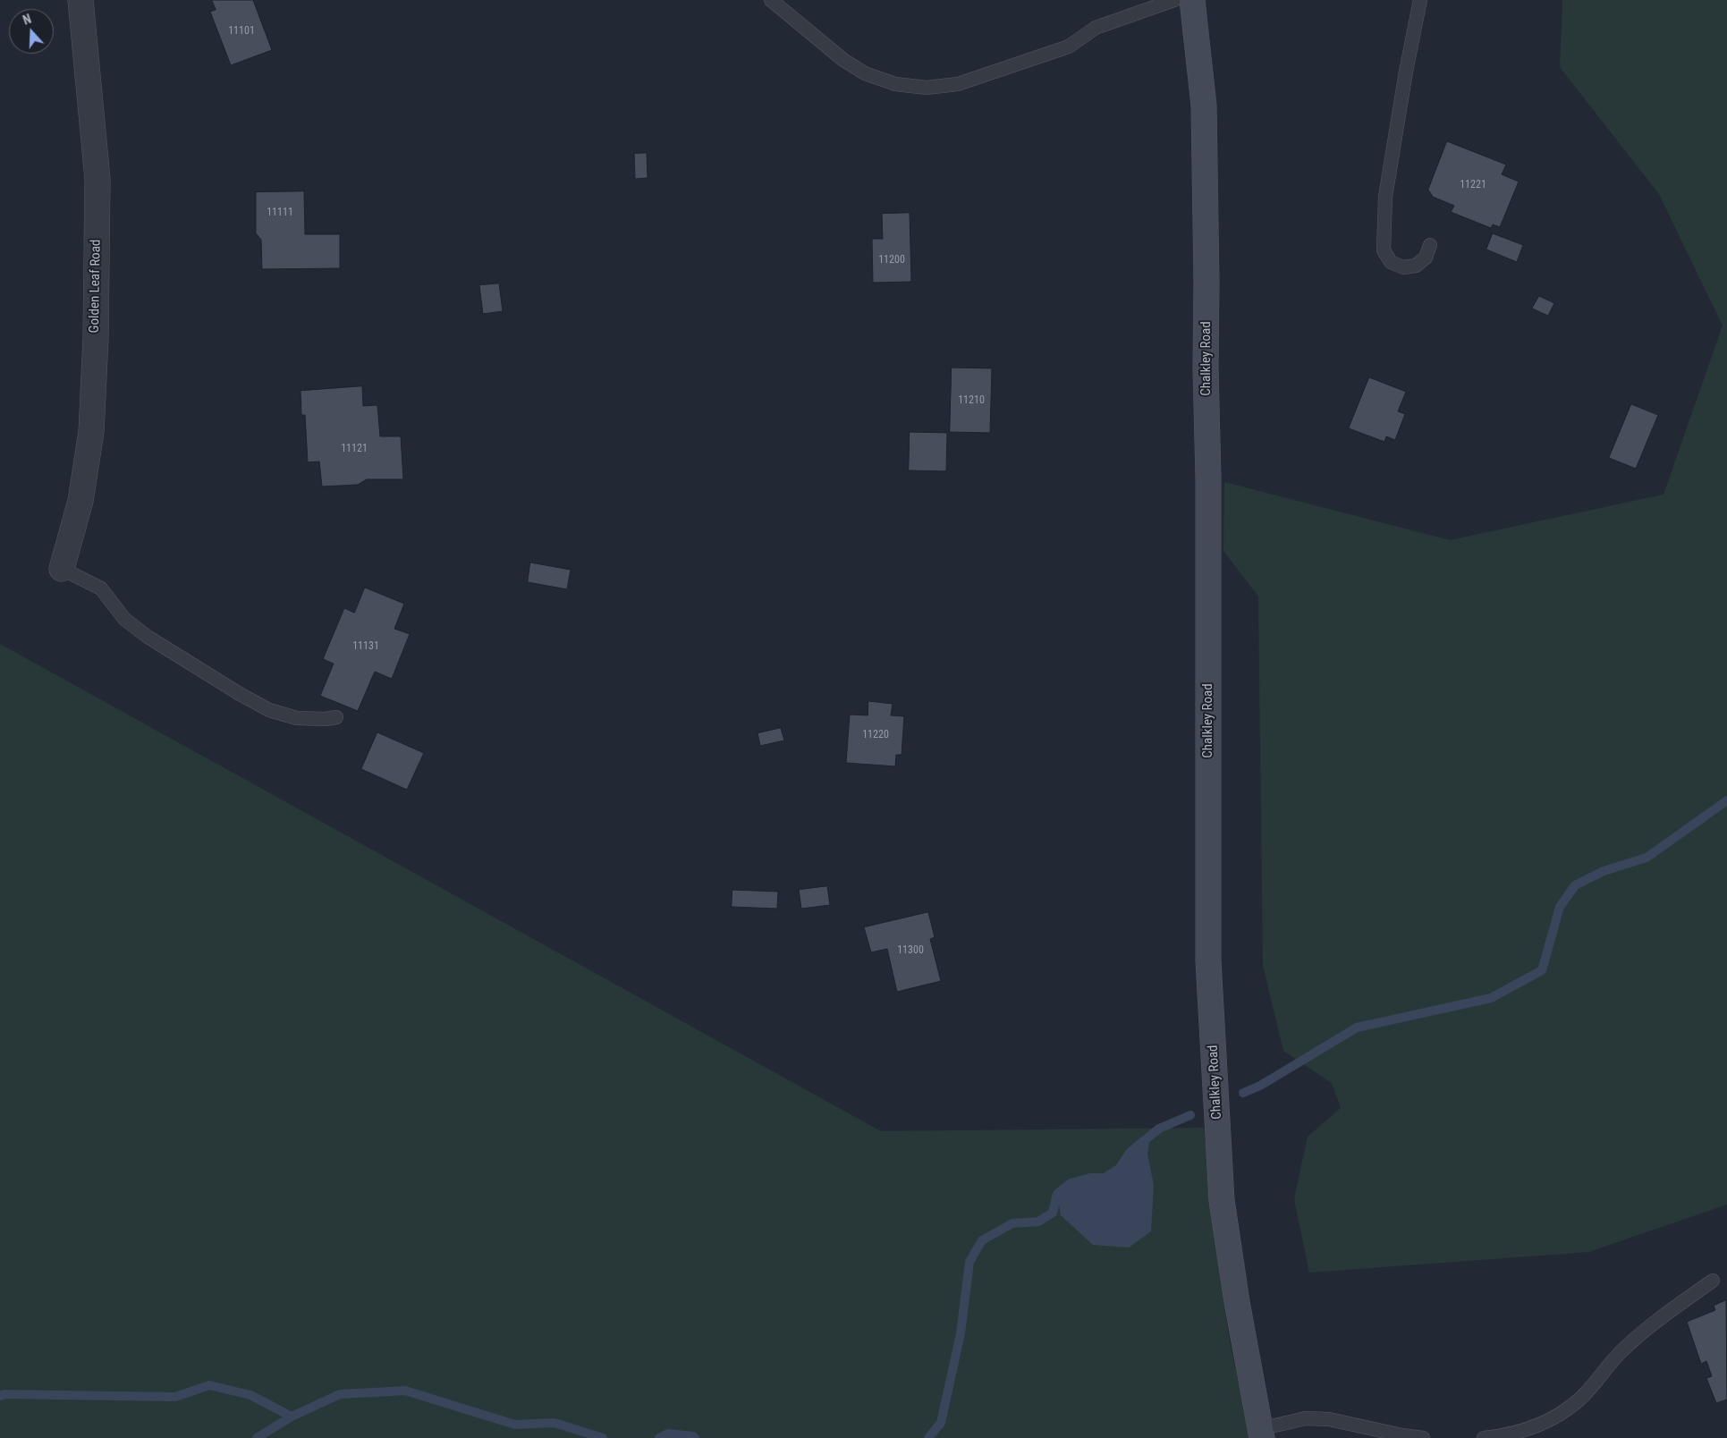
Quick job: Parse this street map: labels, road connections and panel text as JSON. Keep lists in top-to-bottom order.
{
  "streets": {
    "street": ["Golden Leaf Road", "Chalkley Road"]
  },
  "house_numbers": [
    "11101",
    "11221",
    "11111",
    "11200",
    "11210",
    "11121",
    "11131",
    "11220",
    "11300"
  ],
  "north": "top"
}
